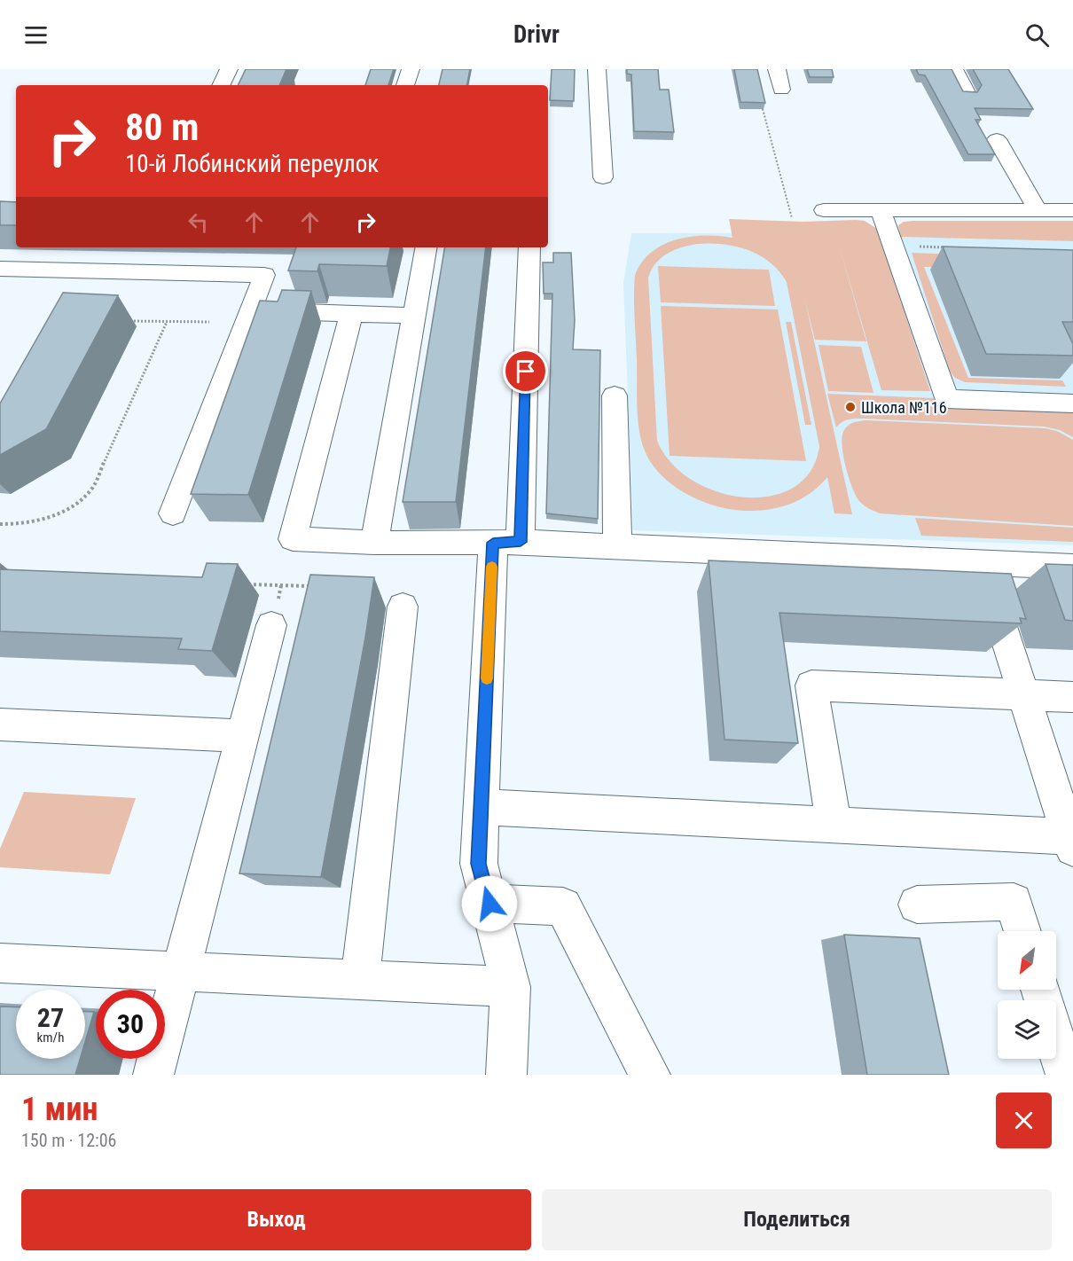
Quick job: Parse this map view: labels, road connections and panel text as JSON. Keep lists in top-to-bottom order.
{
  "places": ["Школа №116"],
  "north": "bottom left",
  "page": {
    "header": "Drivr",
    "turn": ["80 m", "10-й Лобинский переулок"],
    "speed": "27 km/h",
    "limit": "30",
    "heading": ["1 мин", "150 m · 12:06"],
    "buttons": ["Выход", "Поделиться"]
  }
}
